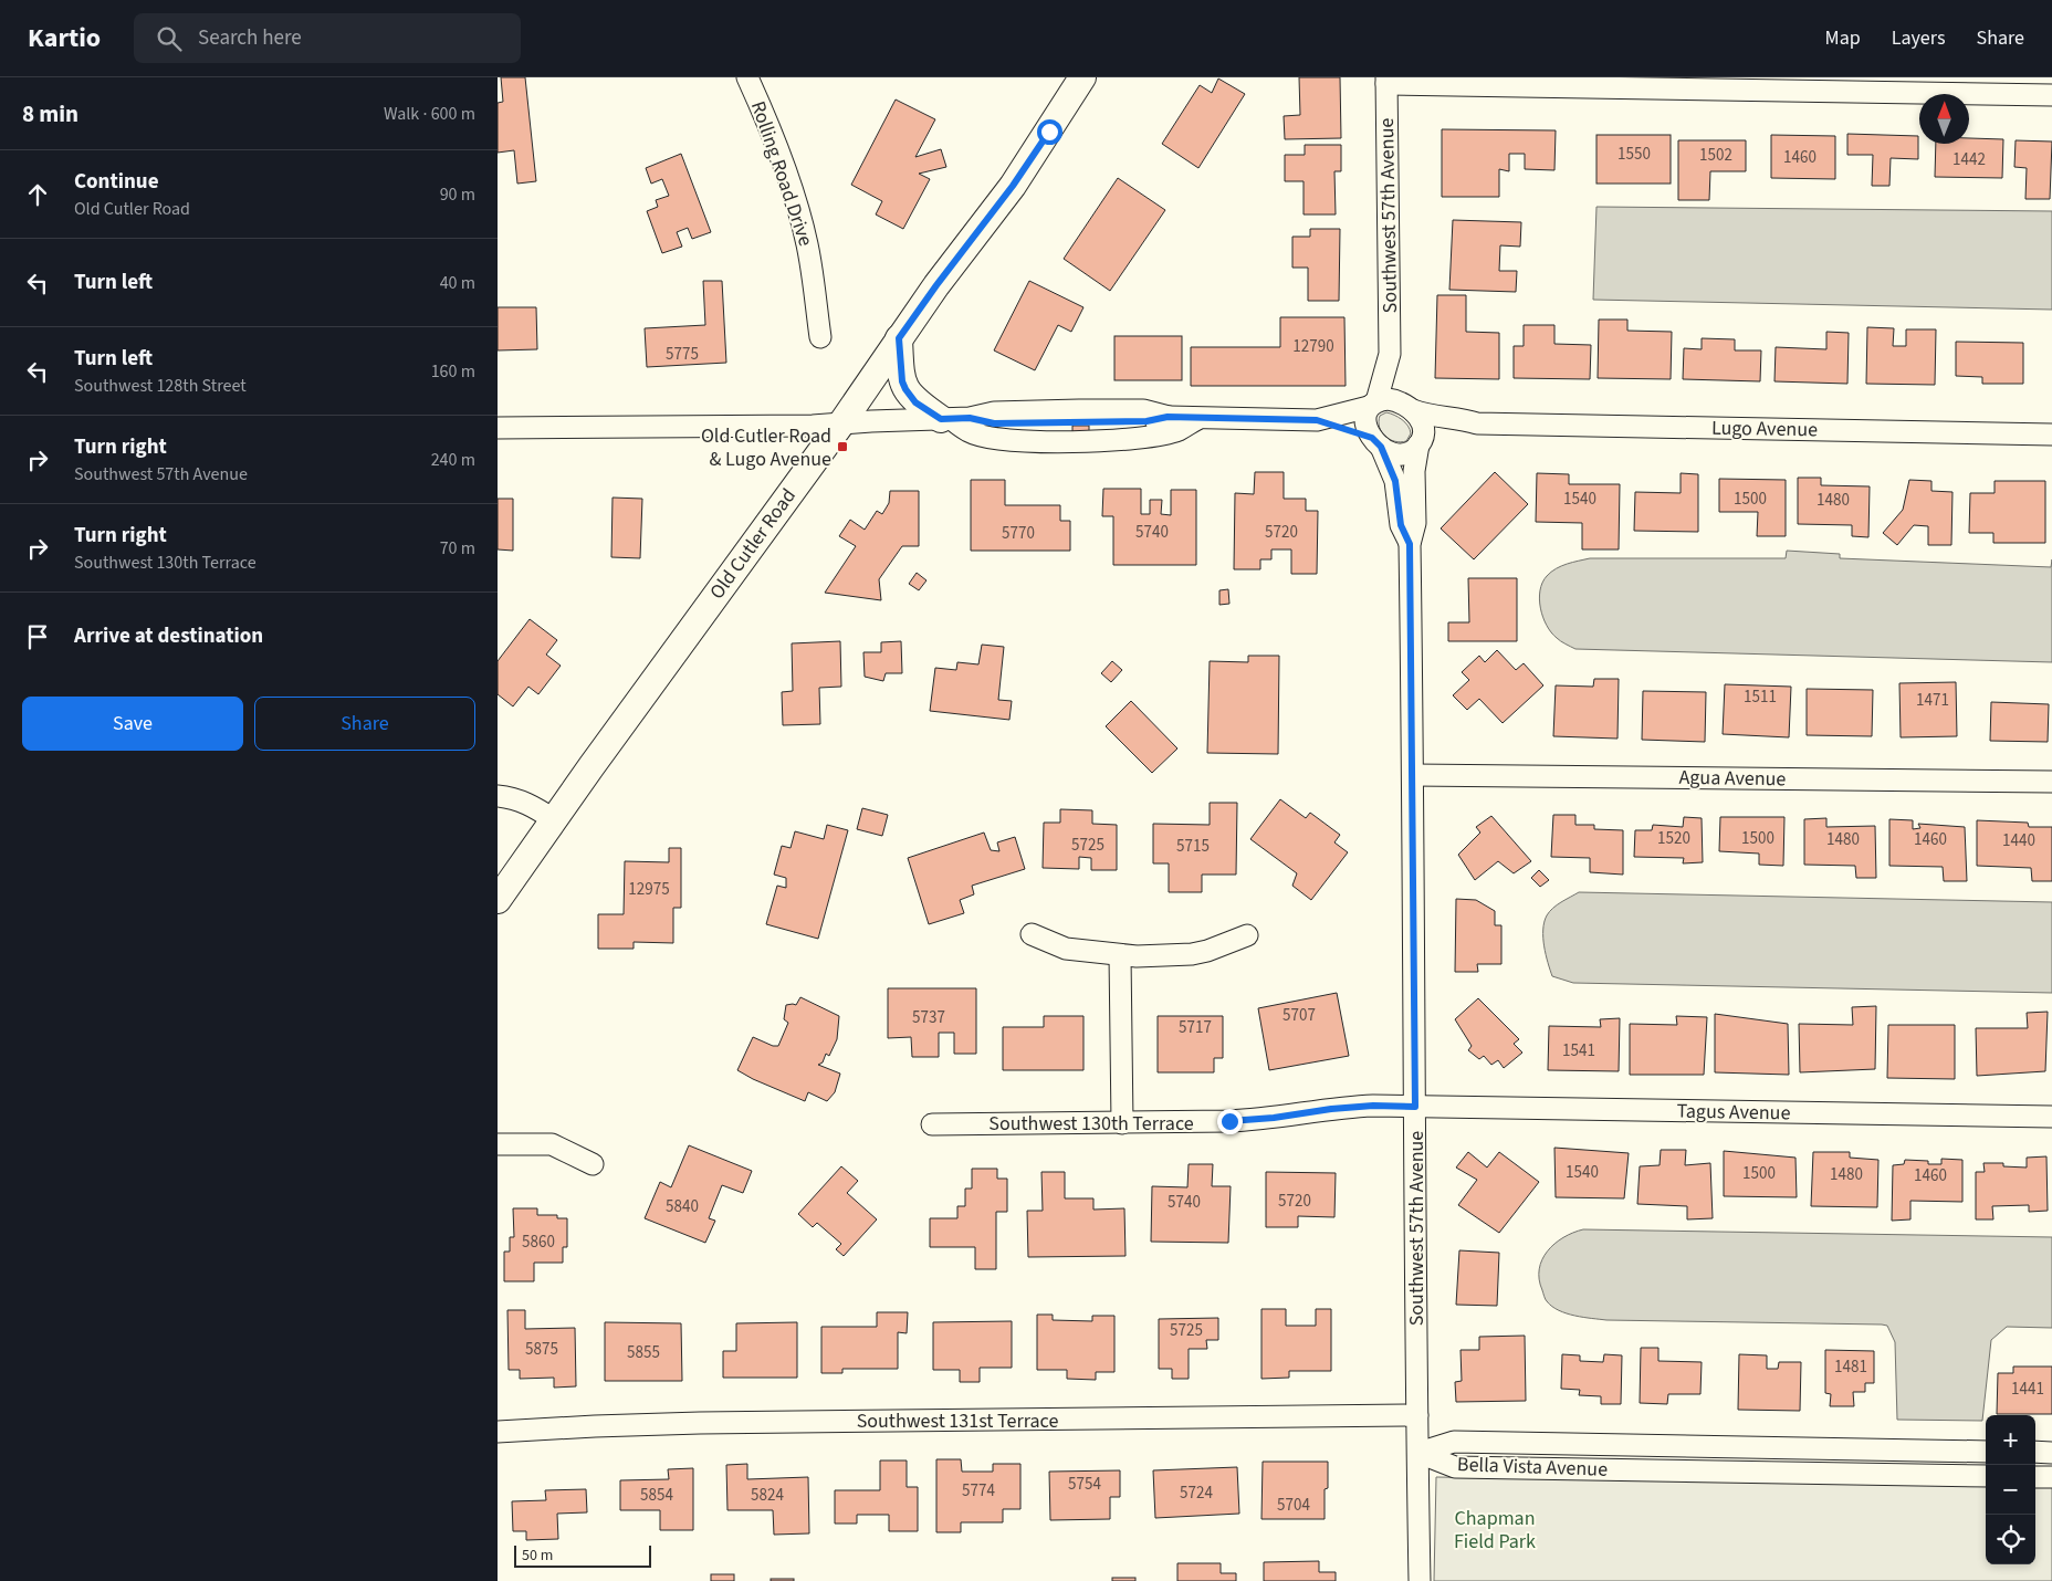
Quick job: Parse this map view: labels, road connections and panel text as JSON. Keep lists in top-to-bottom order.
{
  "streets": {
    "main road": ["Old Cutler Road"],
    "street": [
      "Rolling Road Drive",
      "Southwest 57th Avenue",
      "Lugo Avenue",
      "Agua Avenue",
      "Tagus Avenue",
      "Southwest 130th Terrace",
      "Southwest 131st Terrace",
      "Bella Vista Avenue"
    ]
  },
  "crossings": [
    ["Southwest 57th Avenue", "Agua Avenue"],
    ["Southwest 57th Avenue", "Tagus Avenue"],
    ["Southwest 57th Avenue", "Southwest 130th Terrace"],
    ["Southwest 57th Avenue", "Southwest 131st Terrace"],
    ["Southwest 57th Avenue", "Bella Vista Avenue"],
    ["Tagus Avenue", "Southwest 130th Terrace"]
  ],
  "parks": ["Chapman Field Park"],
  "places": {
    "transit": ["Old Cutler Road & Lugo Avenue"]
  },
  "house_numbers": [
    "1550",
    "1502",
    "1460",
    "1442",
    "12790",
    "5775",
    "1540",
    "1500",
    "1480",
    "5740",
    "5720",
    "5770",
    "1511",
    "1471",
    "1520",
    "1500",
    "1480",
    "1460",
    "1440",
    "5725",
    "5715",
    "12975",
    "5707",
    "5737",
    "5717",
    "1541",
    "1540",
    "1500",
    "1480",
    "1460",
    "5720",
    "5740",
    "5840",
    "5860",
    "5725",
    "5875",
    "5855",
    "1481",
    "1441",
    "5754",
    "5774",
    "5724",
    "5854",
    "5824",
    "5704"
  ],
  "scale_bar": "50 m",
  "north": "top",
  "page": {
    "header": "Kartio",
    "search": "Search here",
    "nav": ["Map", "Layers", "Share"],
    "heading": ["8 min", "Walk · 600 m"],
    "list": [
      ["Continue", "Old Cutler Road", "90 m"],
      ["Turn left", "40 m"],
      ["Turn left", "Southwest 128th Street", "160 m"],
      ["Turn right", "Southwest 57th Avenue", "240 m"],
      ["Turn right", "Southwest 130th Terrace", "70 m"],
      "Arrive at destination"
    ],
    "buttons": ["Save", "Share"],
    "map_buttons": ["+", "−"],
    "scale": "50 m"
  }
}
